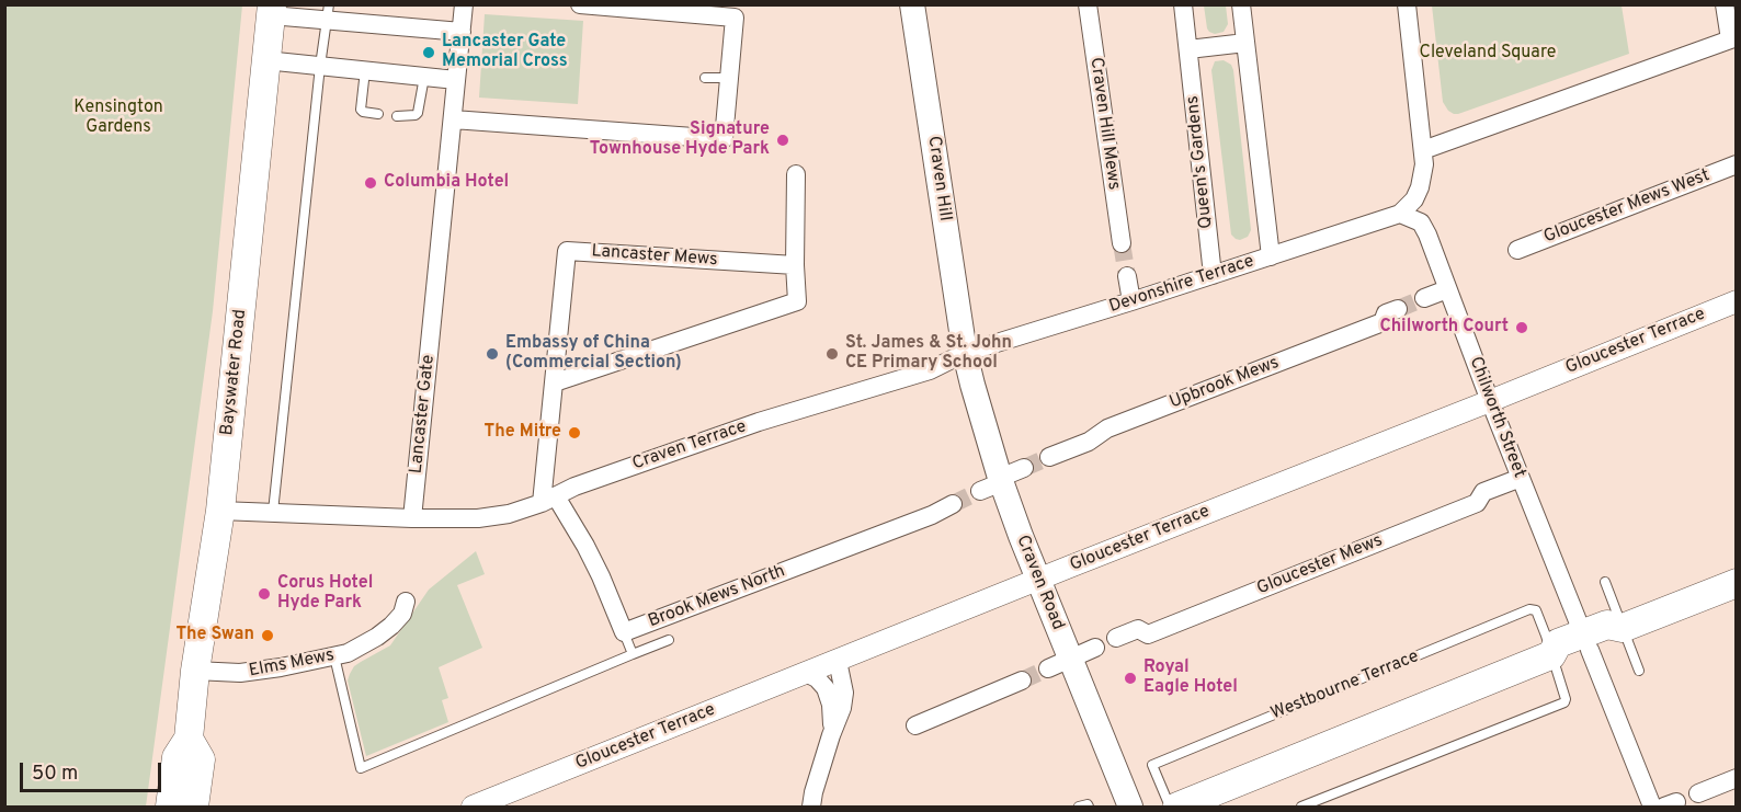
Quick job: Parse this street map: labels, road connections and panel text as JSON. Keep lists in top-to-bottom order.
{
  "streets": {
    "main road": ["Craven Hill", "Bayswater Road", "Craven Road"],
    "street": [
      "Craven Hill Mews",
      "Queen's Gardens",
      "Gloucester Mews West",
      "Lancaster Mews",
      "Devonshire Terrace",
      "Gloucester Terrace",
      "Upbrook Mews",
      "Lancaster Gate",
      "Chilworth Street",
      "Craven Terrace",
      "Gloucester Mews",
      "Brook Mews North",
      "Elms Mews"
    ],
    "lane": ["Westbourne Terrace"]
  },
  "crossings": [
    ["Queen's Gardens", "Devonshire Terrace"],
    ["Craven Hill", "Devonshire Terrace"],
    ["Craven Hill", "Craven Terrace"],
    ["Craven Hill", "Craven Road"],
    ["Lancaster Mews", "Craven Terrace"],
    ["Devonshire Terrace", "Chilworth Street"],
    ["Devonshire Terrace", "Craven Terrace"],
    ["Devonshire Terrace", "Craven Road"],
    ["Gloucester Terrace", "Chilworth Street"],
    ["Gloucester Terrace", "Craven Road"],
    ["Bayswater Road", "Elms Mews"],
    ["Lancaster Gate", "Craven Terrace"],
    ["Chilworth Street", "Gloucester Mews"],
    ["Craven Terrace", "Craven Road"]
  ],
  "parks": ["Cleveland Square", "Kensington Gardens"],
  "places": [
    "Lancaster Gate Memorial Cross",
    "Signature Townhouse Hyde Park",
    "Columbia Hotel",
    "Chilworth Court",
    "Embassy of China (Commercial Section)",
    "St. James & St. John CE Primary School",
    "The Mitre",
    "Corus Hotel Hyde Park",
    "The Swan",
    "Royal Eagle Hotel"
  ],
  "scale_bar": "50 m"
}
